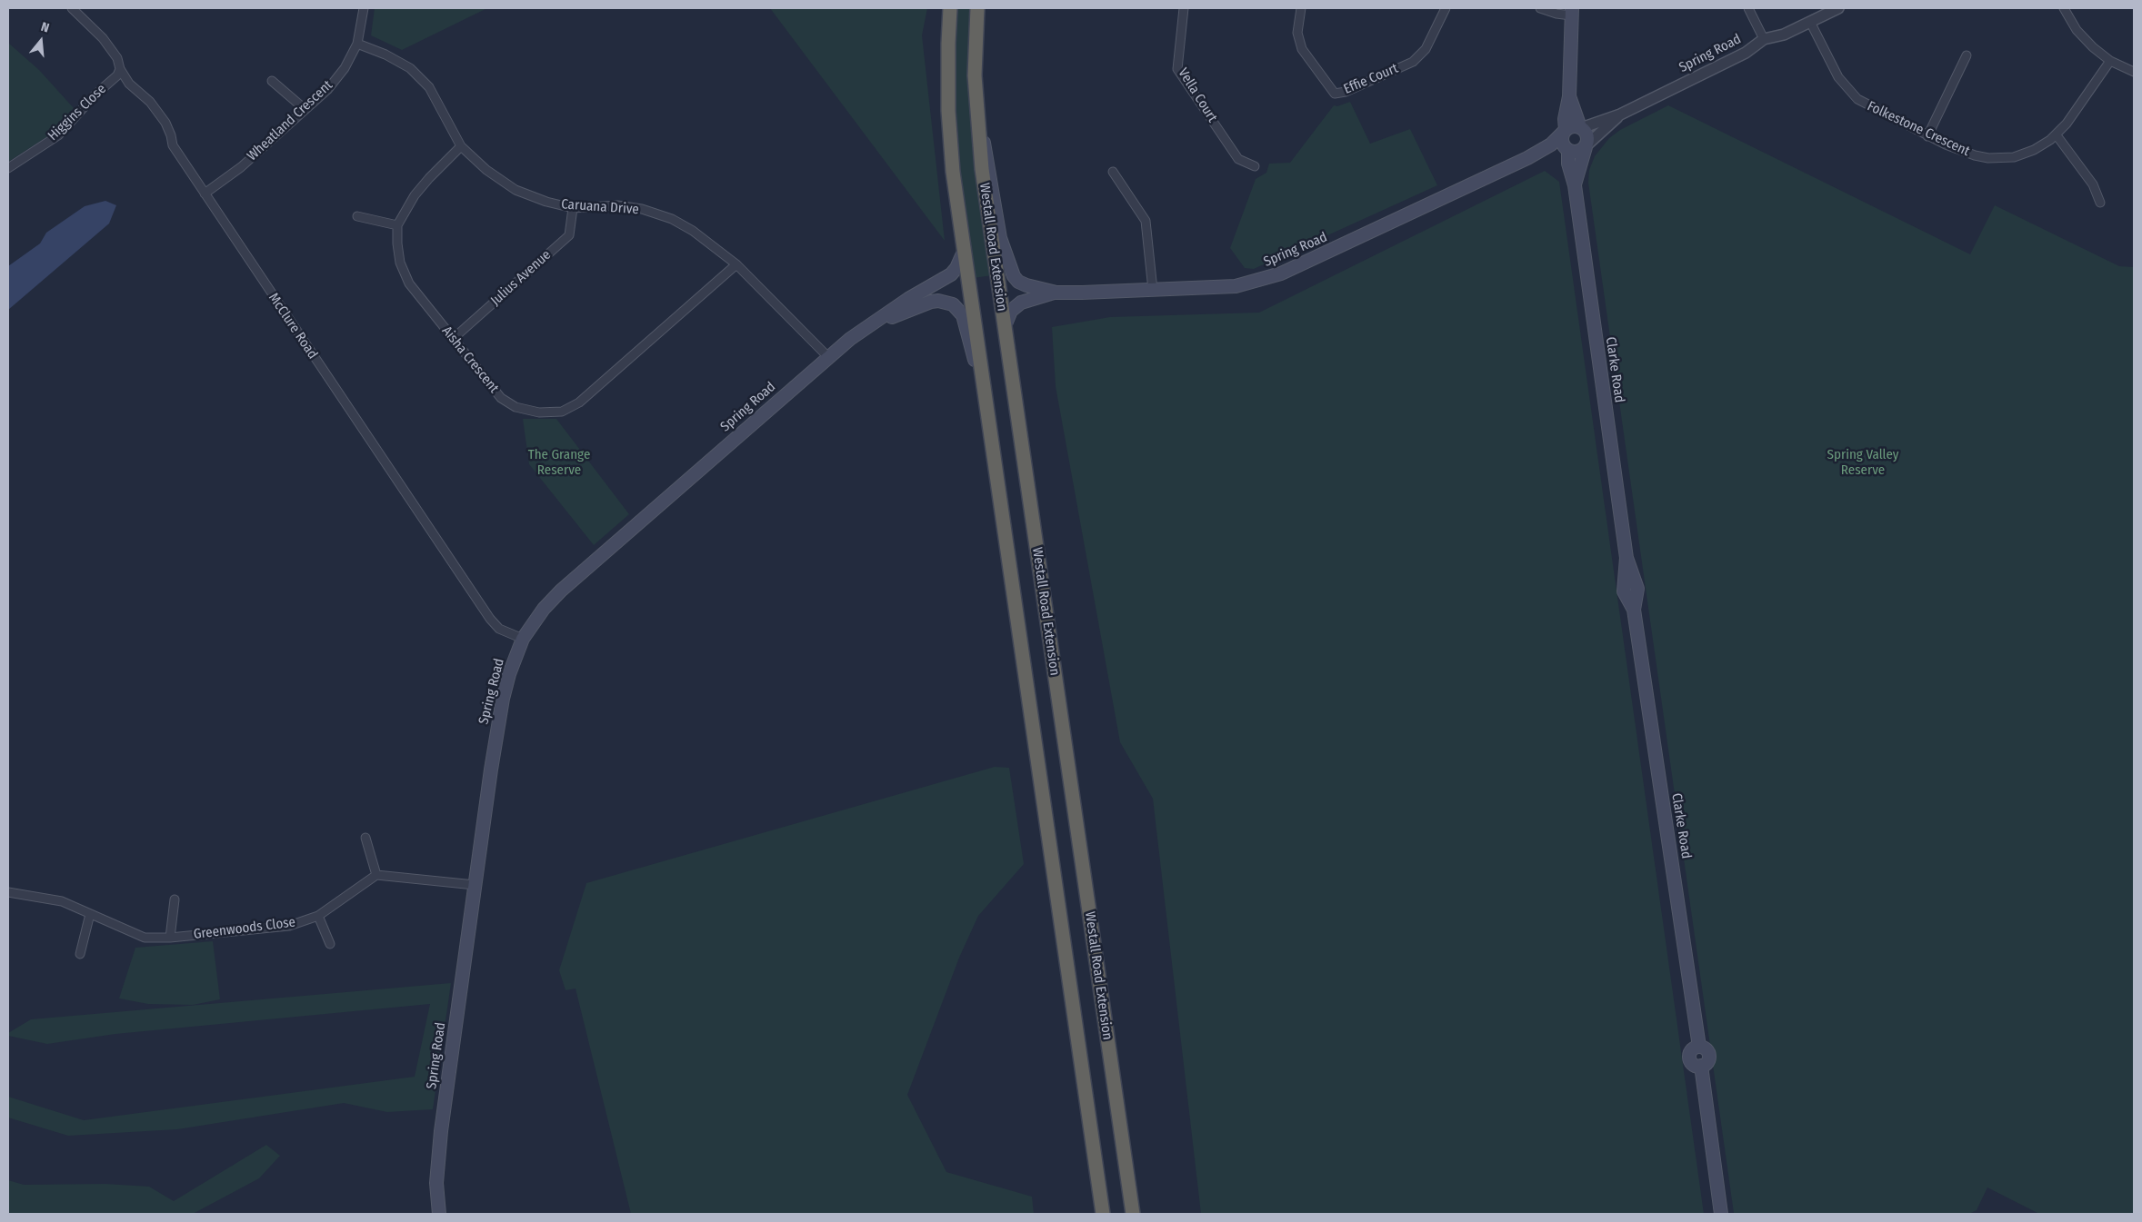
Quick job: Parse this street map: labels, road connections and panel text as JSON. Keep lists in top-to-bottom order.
{
  "streets": {
    "highway": ["Westall Road Extension"],
    "main road": ["Spring Road", "Clarke Road"],
    "street": [
      "Effie Court",
      "Vella Court",
      "Higgins Close",
      "Wheatland Crescent",
      "Folkestone Crescent",
      "Caruana Drive",
      "Julius Avenue",
      "McClure Road",
      "Aisha Crescent",
      "Greenwoods Close"
    ]
  },
  "crossings": [
    ["Spring Road", "Folkestone Crescent"],
    ["Spring Road", "Caruana Drive"],
    ["Spring Road", "Westall Road Extension"],
    ["Spring Road", "McClure Road"],
    ["Spring Road", "Clarke Road"],
    ["Higgins Close", "McClure Road"],
    ["Wheatland Crescent", "Caruana Drive"],
    ["Wheatland Crescent", "McClure Road"],
    ["Caruana Drive", "Julius Avenue"],
    ["Caruana Drive", "Aisha Crescent"],
    ["Julius Avenue", "Aisha Crescent"]
  ],
  "parks": ["The Grange Reserve", "Spring Valley Reserve"],
  "north": "top"
}
